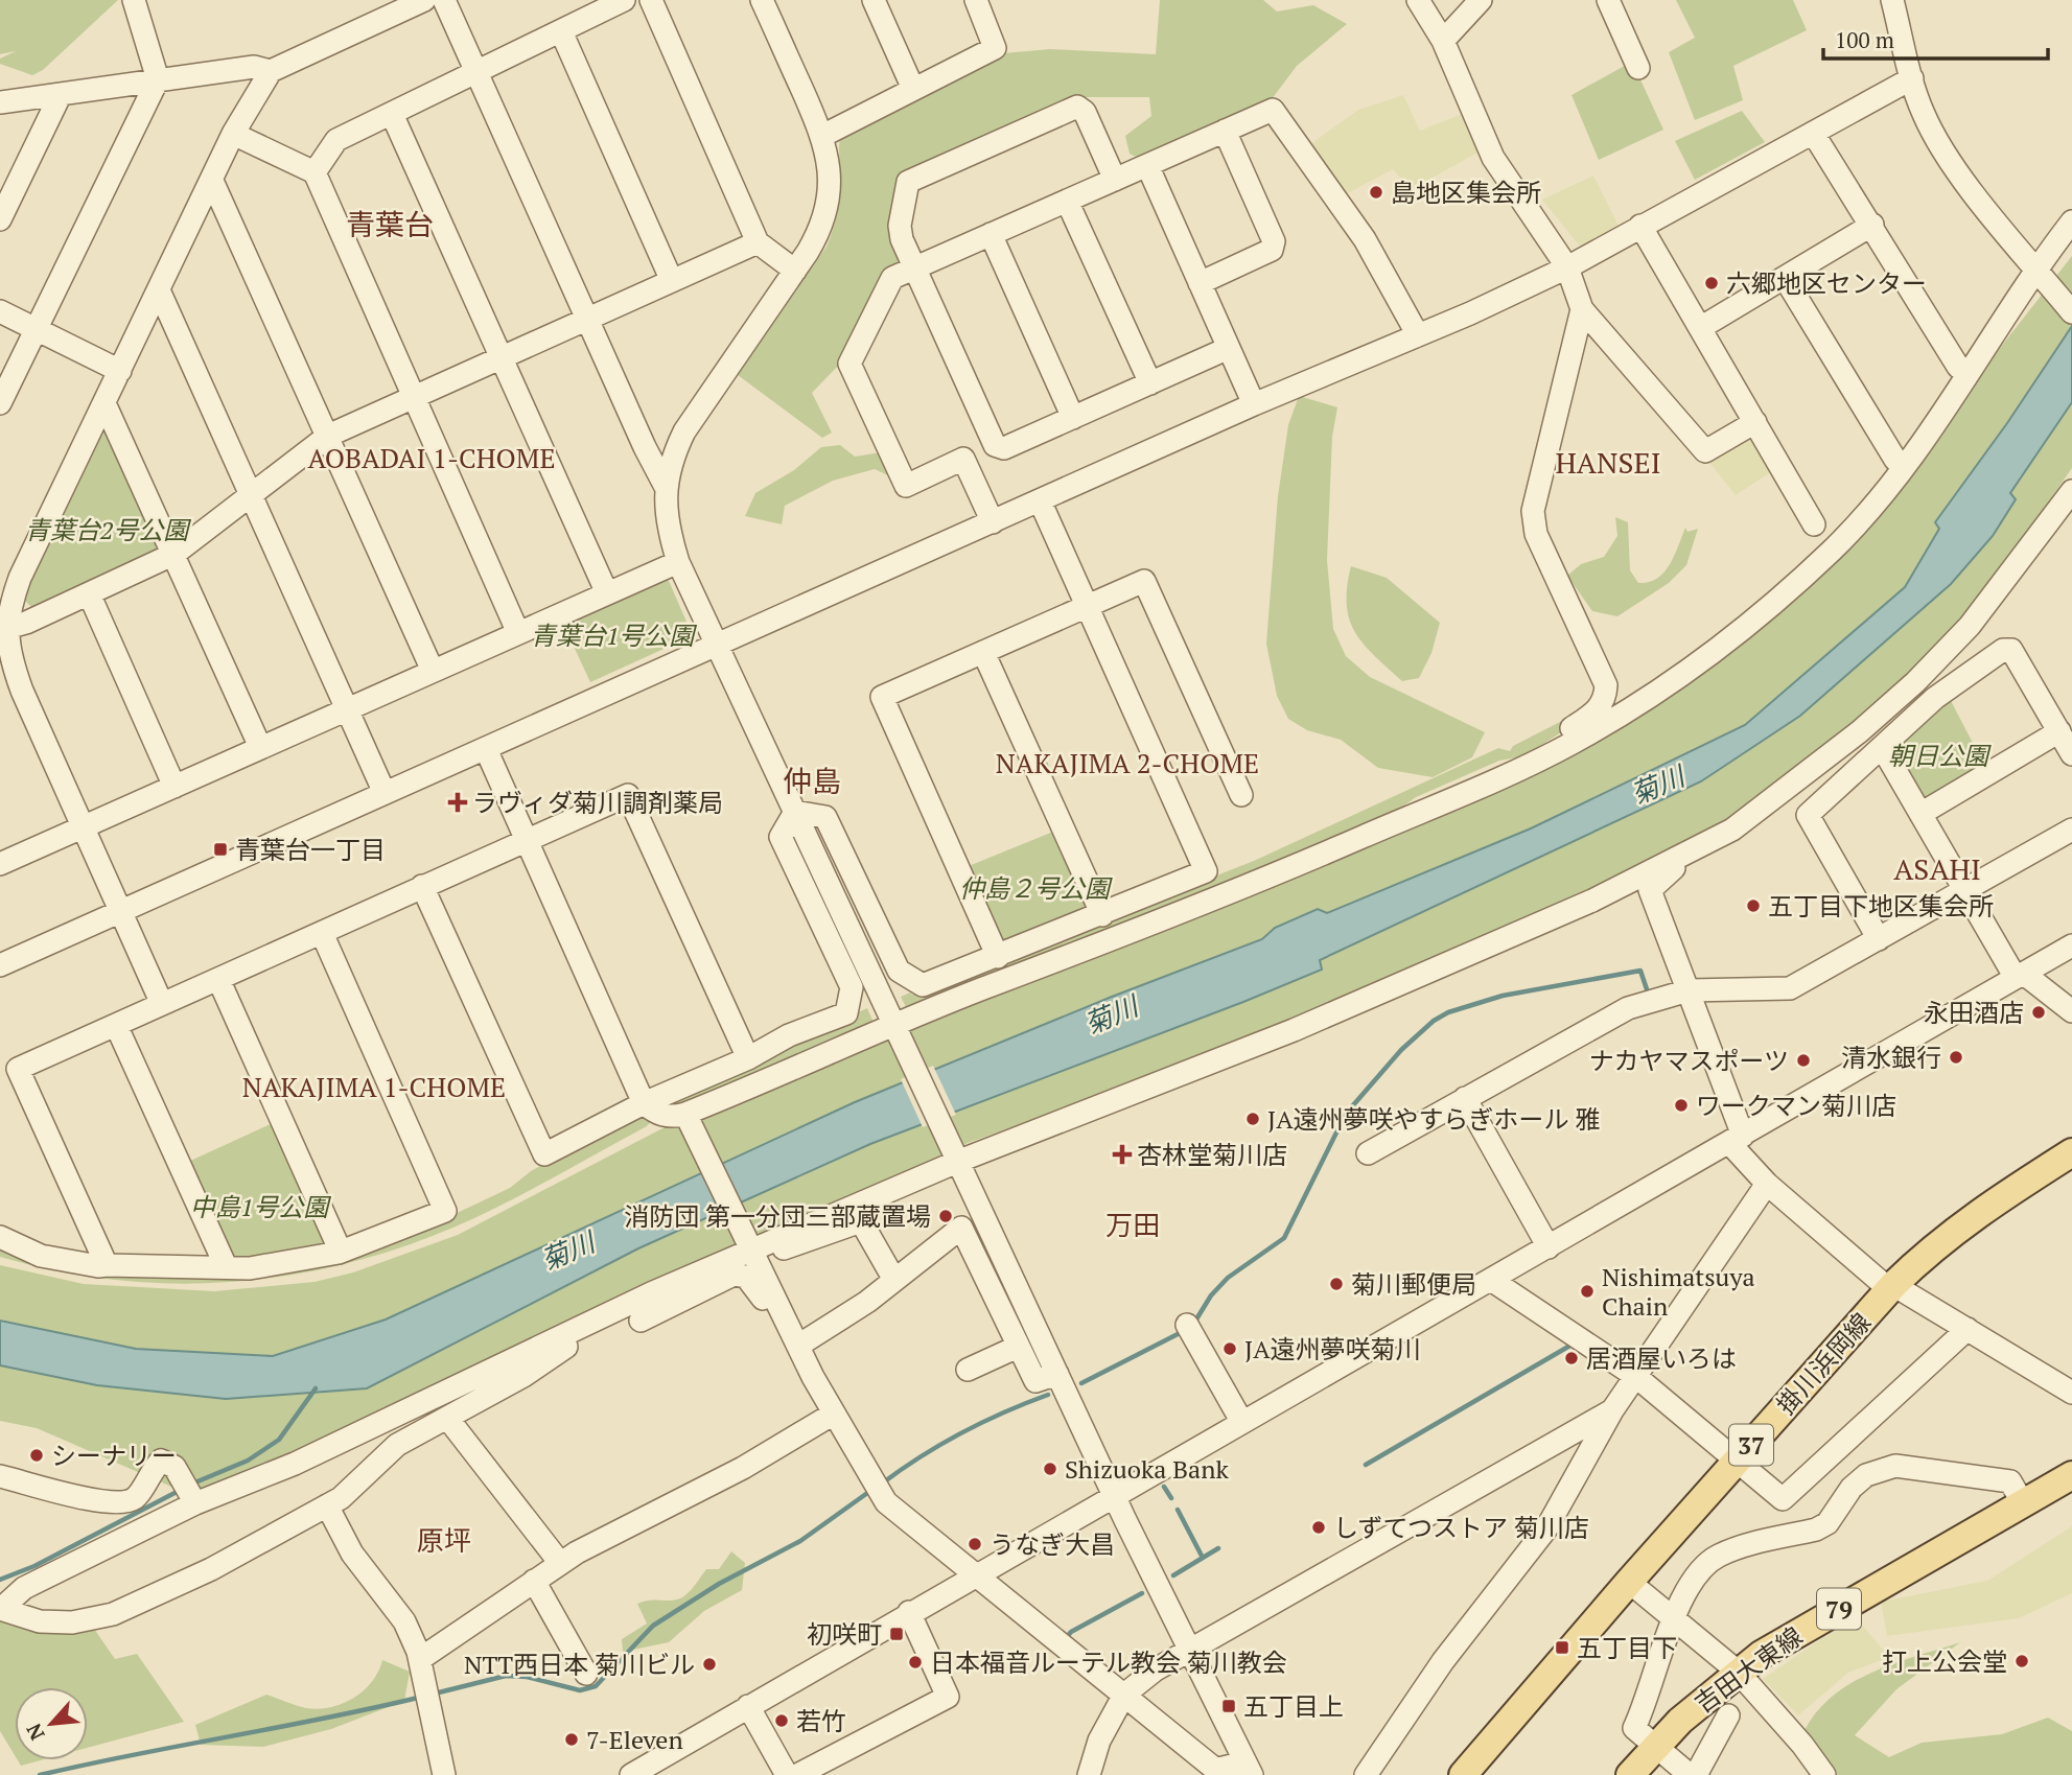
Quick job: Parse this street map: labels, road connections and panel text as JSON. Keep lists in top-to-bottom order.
{
  "streets": {
    "main road": [
      "掛川浜岡線",
      "37",
      "79",
      "吉田大東線"
    ]
  },
  "districts": [
    "青葉台",
    "AOBADAI 1-CHOME",
    "HANSEI",
    "NAKAJIMA 2-CHOME",
    "仲島",
    "ASAHI",
    "NAKAJIMA 1-CHOME",
    "万田",
    "原坪"
  ],
  "water": ["菊川"],
  "parks": [
    "青葉台2号公園",
    "青葉台1号公園",
    "朝日公園",
    "仲島２号公園",
    "中島1号公園"
  ],
  "places": {
    "other": [
      "島地区集会所",
      "六郷地区センター",
      "五丁目下地区集会所",
      "永田酒店",
      "清水銀行",
      "ナカヤマスポーツ",
      "ワークマン菊川店",
      "JA遠州夢咲やすらぎホール 雅",
      "消防団 第一分団三部蔵置場",
      "菊川郵便局",
      "Nishimatsuya Chain",
      "JA遠州夢咲菊川",
      "居酒屋いろは",
      "シーナリー",
      "Shizuoka Bank",
      "しずてつストア 菊川店",
      "うなぎ大昌",
      "打上公会堂",
      "日本福音ルーテル教会 菊川教会",
      "NTT西日本 菊川ビル",
      "若竹",
      "7-Eleven"
    ],
    "health": ["ラヴィダ菊川調剤薬局", "杏林堂菊川店"],
    "transit": [
      "青葉台一丁目",
      "初咲町",
      "五丁目下",
      "五丁目上"
    ]
  },
  "scale_bar": "100 m",
  "north": "bottom left"
}
